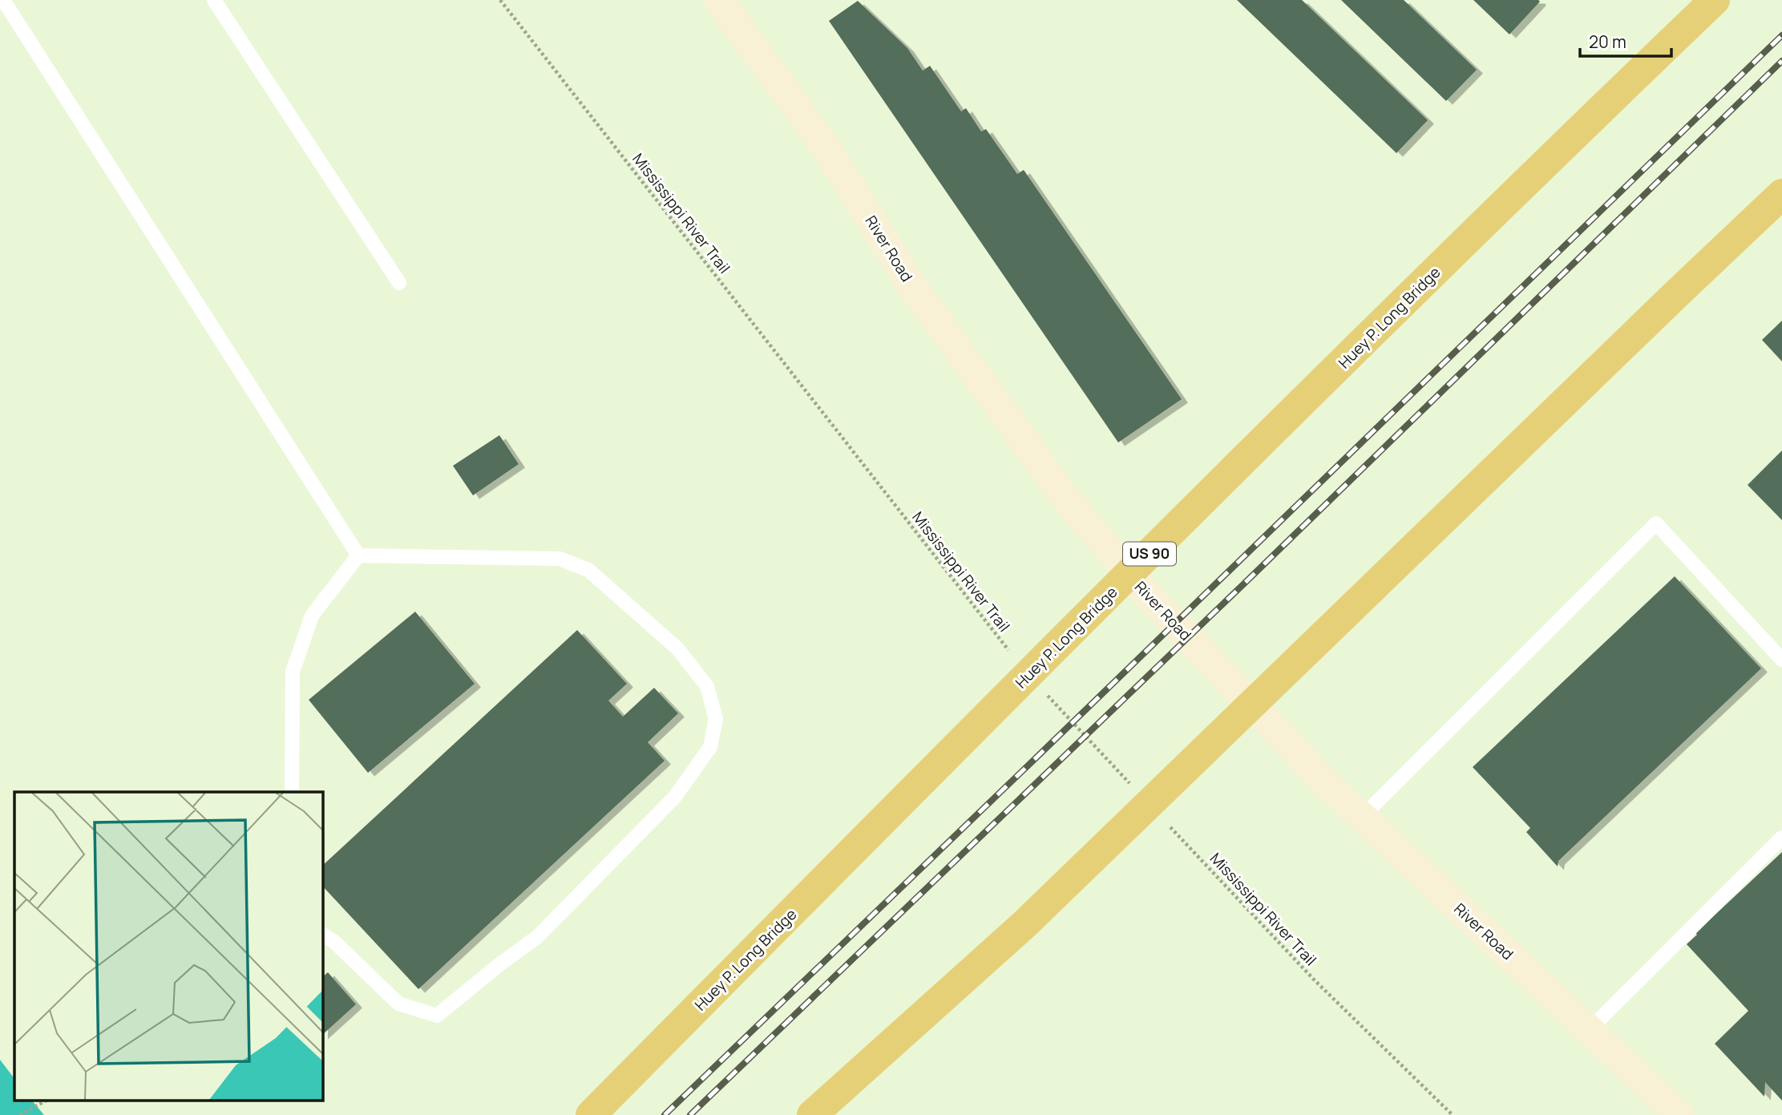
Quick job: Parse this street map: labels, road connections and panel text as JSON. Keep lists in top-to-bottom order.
{
  "streets": {
    "highway": ["Huey P. Long Bridge", "US 90"],
    "main road": ["River Road"],
    "path": ["Mississippi River Trail"]
  },
  "scale_bar": "20 m"
}
